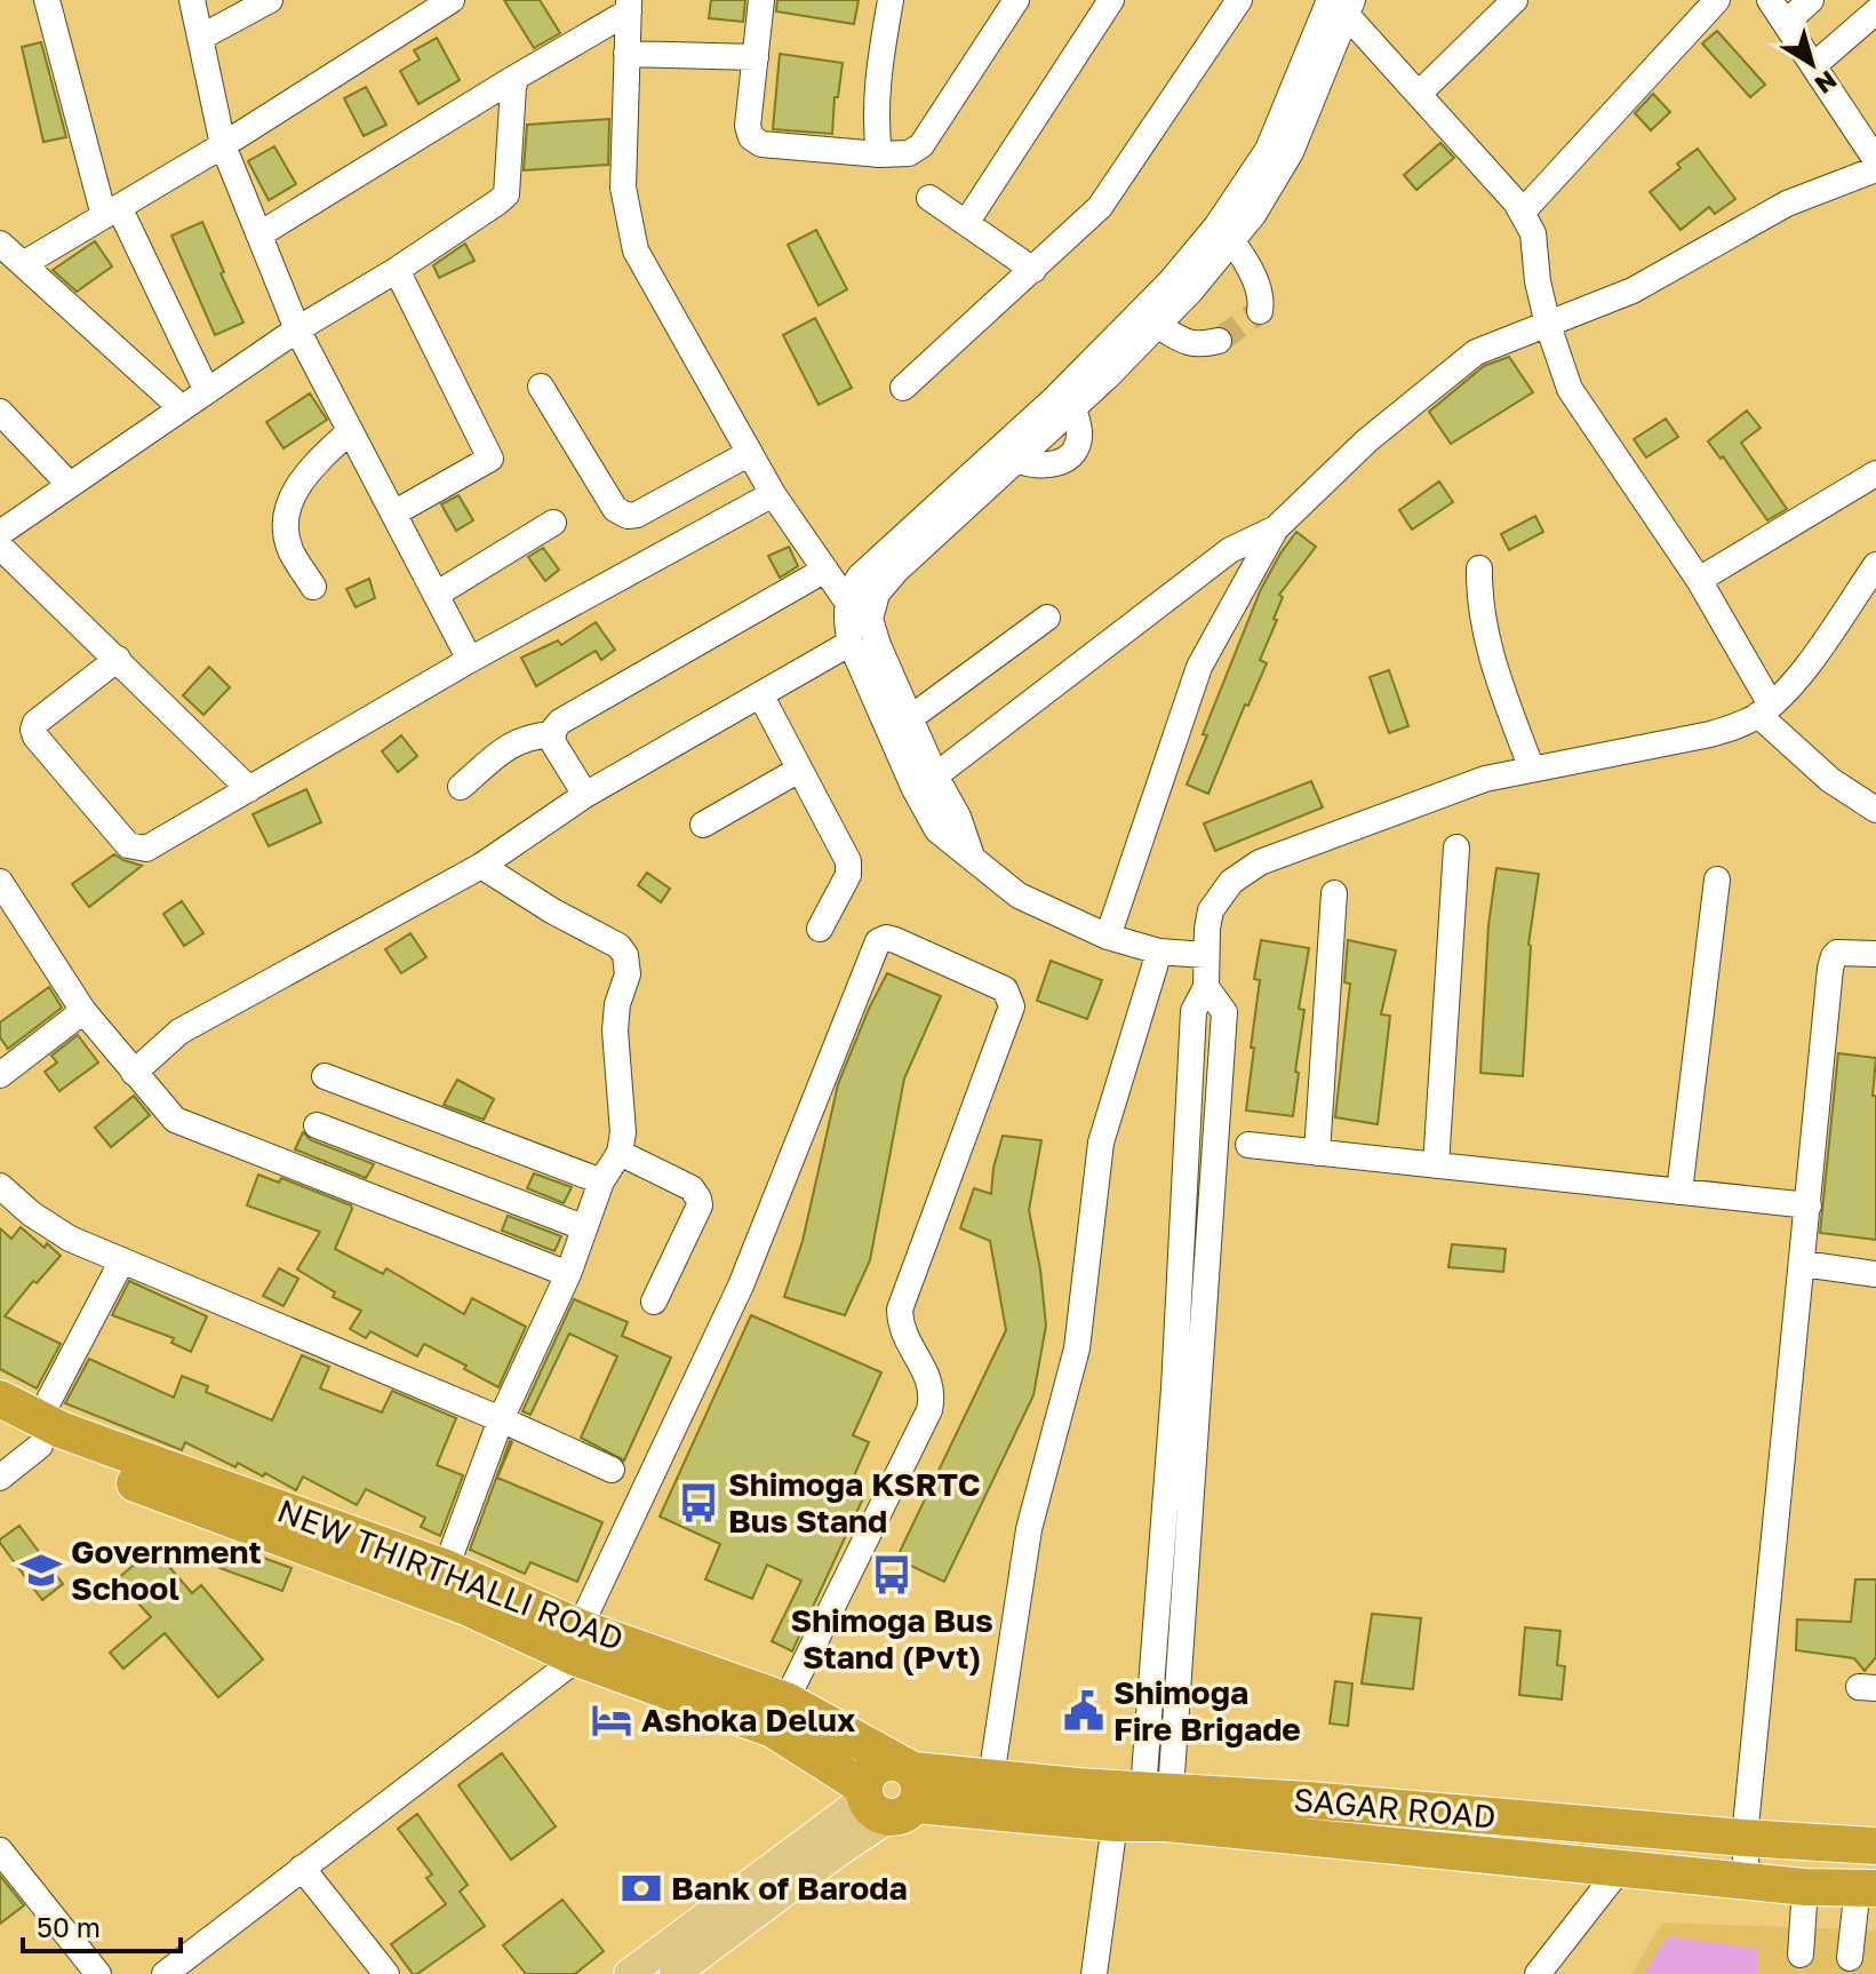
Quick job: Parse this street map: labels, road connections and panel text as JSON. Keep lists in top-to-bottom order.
{
  "streets": {
    "highway": ["NEW THIRTHALLI ROAD", "SAGAR ROAD"]
  },
  "crossings": [
    ["NEW THIRTHALLI ROAD", "SAGAR ROAD"]
  ],
  "places": {
    "bus stop": ["Shimoga KSRTC Bus Stand", "Shimoga Bus Stand (Pvt)"],
    "school or university": ["Government School"],
    "public building": ["Shimoga Fire Brigade"],
    "hotel": ["Ashoka Delux"],
    "bank": ["Bank of Baroda"]
  },
  "scale_bar": "50 m",
  "north": "bottom right"
}
